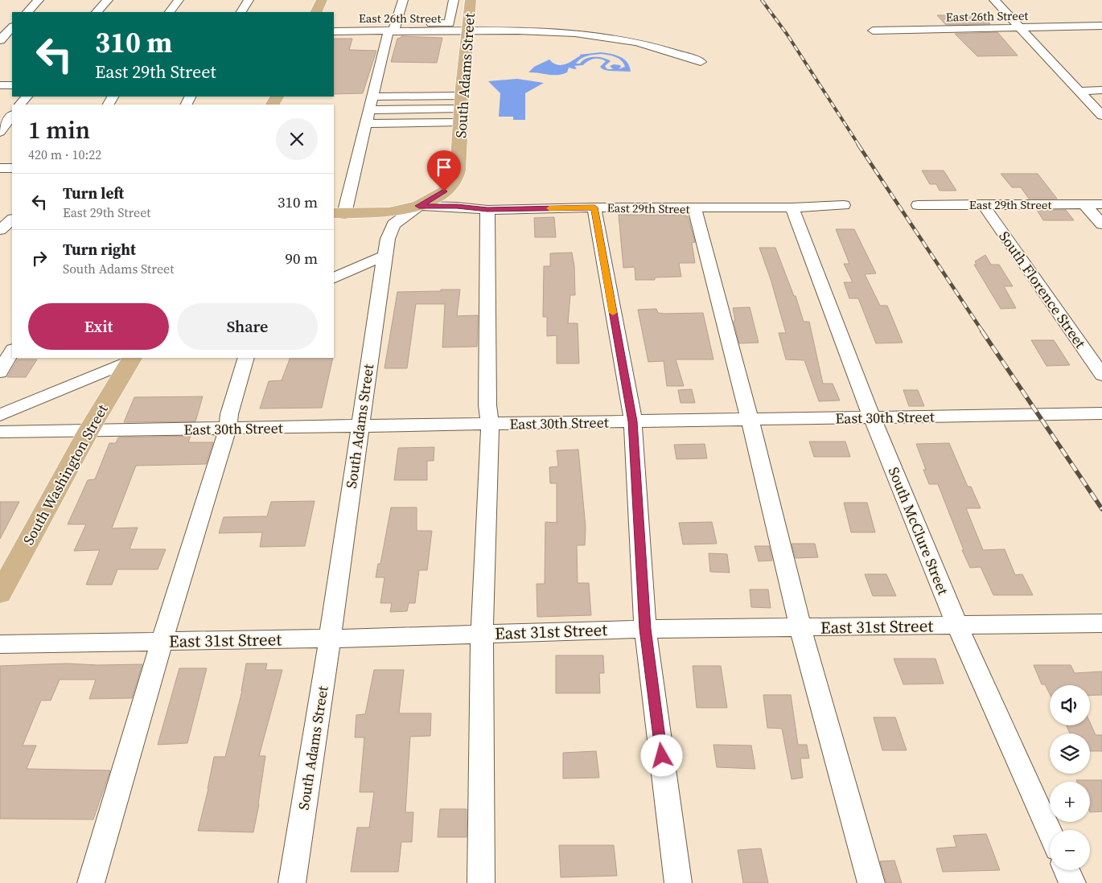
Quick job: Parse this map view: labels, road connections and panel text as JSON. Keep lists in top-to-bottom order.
{
  "streets": {
    "main road": ["South Adams Street", "East 29th Street", "South Washington Street"],
    "street": [
      "East 26th Street",
      "South Florence Street",
      "East 30th Street",
      "South McClure Street",
      "East 31st Street"
    ]
  },
  "crossings": [
    ["East 26th Street", "South Adams Street"],
    ["South Adams Street", "East 29th Street"],
    ["South Adams Street", "East 30th Street"],
    ["South Adams Street", "East 31st Street"],
    ["East 29th Street", "South Florence Street"],
    ["East 29th Street", "South McClure Street"],
    ["East 30th Street", "South Washington Street"],
    ["East 30th Street", "South McClure Street"],
    ["South McClure Street", "East 31st Street"]
  ],
  "page": {
    "turn": ["310 m", "East 29th Street"],
    "heading": ["1 min", "420 m · 10:22"],
    "list": [
      {
        "name": "Turn left",
        "note": "East 29th Street",
        "value": "310 m"
      },
      {
        "name": "Turn right",
        "note": "South Adams Street",
        "value": "90 m"
      }
    ],
    "buttons": ["Exit", "Share"],
    "map_buttons": ["+", "−"]
  }
}
